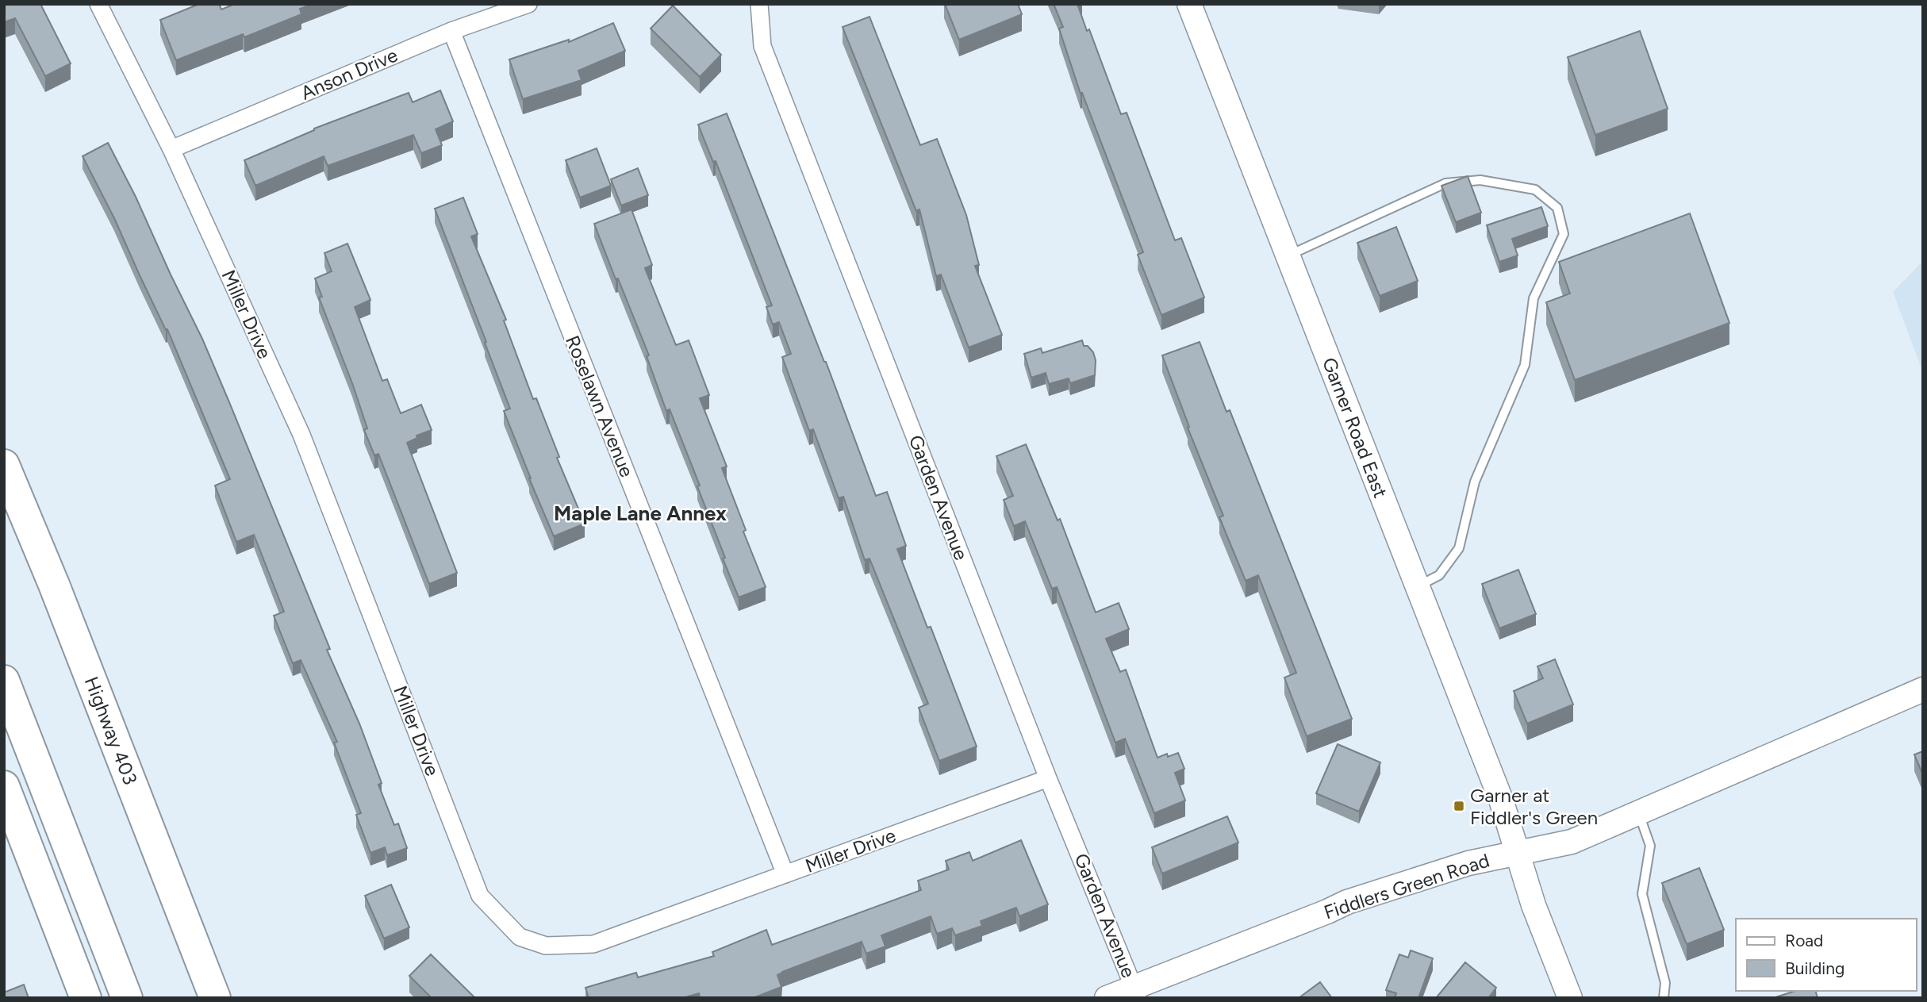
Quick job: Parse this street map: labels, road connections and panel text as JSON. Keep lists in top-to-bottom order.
{
  "streets": {
    "highway": ["Highway 403"],
    "main road": ["Garner Road East", "Fiddlers Green Road"],
    "street": [
      "Anson Drive",
      "Miller Drive",
      "Roselawn Avenue",
      "Garden Avenue"
    ]
  },
  "crossings": [
    ["Anson Drive", "Miller Drive"],
    ["Anson Drive", "Roselawn Avenue"],
    ["Miller Drive", "Roselawn Avenue"],
    ["Miller Drive", "Garden Avenue"],
    ["Garner Road East", "Fiddlers Green Road"],
    ["Garden Avenue", "Fiddlers Green Road"]
  ],
  "districts": ["Maple Lane Annex"],
  "places": {
    "transit": ["Garner at Fiddler's Green"]
  },
  "legend": ["Road", "Building"]
}
